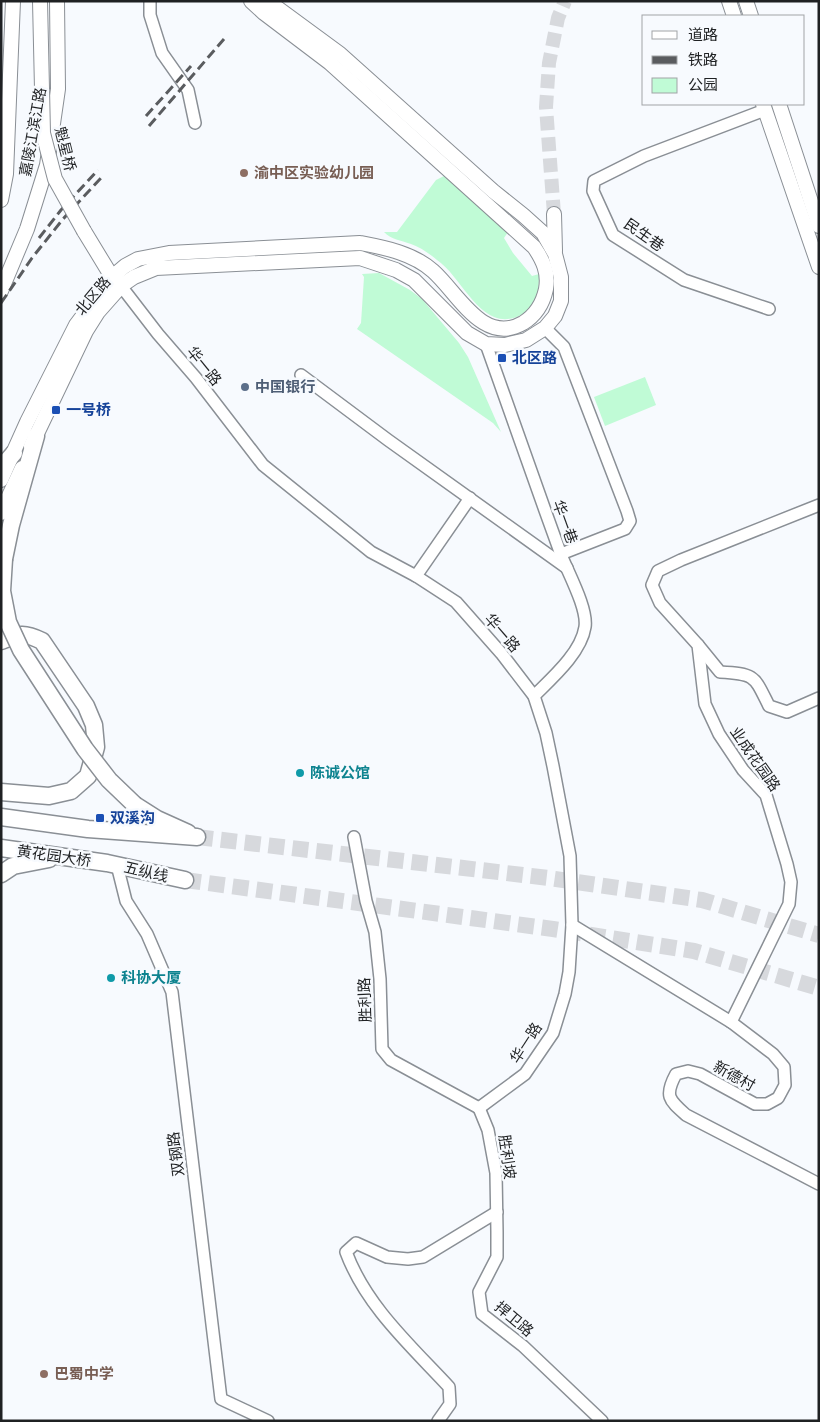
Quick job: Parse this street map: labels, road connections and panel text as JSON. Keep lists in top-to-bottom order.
{
  "streets": {
    "highway": ["黄花园大桥", "五纵线"],
    "main road": ["嘉陵江滨江路", "魁星桥", "北区路"],
    "street": [
      "民生巷",
      "华一路",
      "华一巷",
      "业成花园路",
      "胜利路",
      "新德村",
      "双钢路",
      "胜利坡",
      "捍卫路"
    ]
  },
  "crossings": [
    ["魁星桥", "北区路"],
    ["魁星桥", "华一路"],
    ["北区路", "华一路"],
    ["北区路", "华一巷"],
    ["华一路", "华一巷"],
    ["华一路", "胜利路"],
    ["华一路", "新德村"],
    ["华一路", "胜利坡"],
    ["业成花园路", "新德村"],
    ["黄花园大桥", "五纵线"],
    ["黄花园大桥", "双钢路"],
    ["五纵线", "双钢路"],
    ["胜利路", "胜利坡"],
    ["胜利坡", "捍卫路"]
  ],
  "places": {
    "other": [
      "渝中区实验幼儿园",
      "中国银行",
      "陈诚公馆",
      "科协大厦",
      "巴蜀中学"
    ],
    "transit": ["北区路", "一号桥", "双溪沟"]
  },
  "legend": ["道路", "铁路", "公园"]
}
